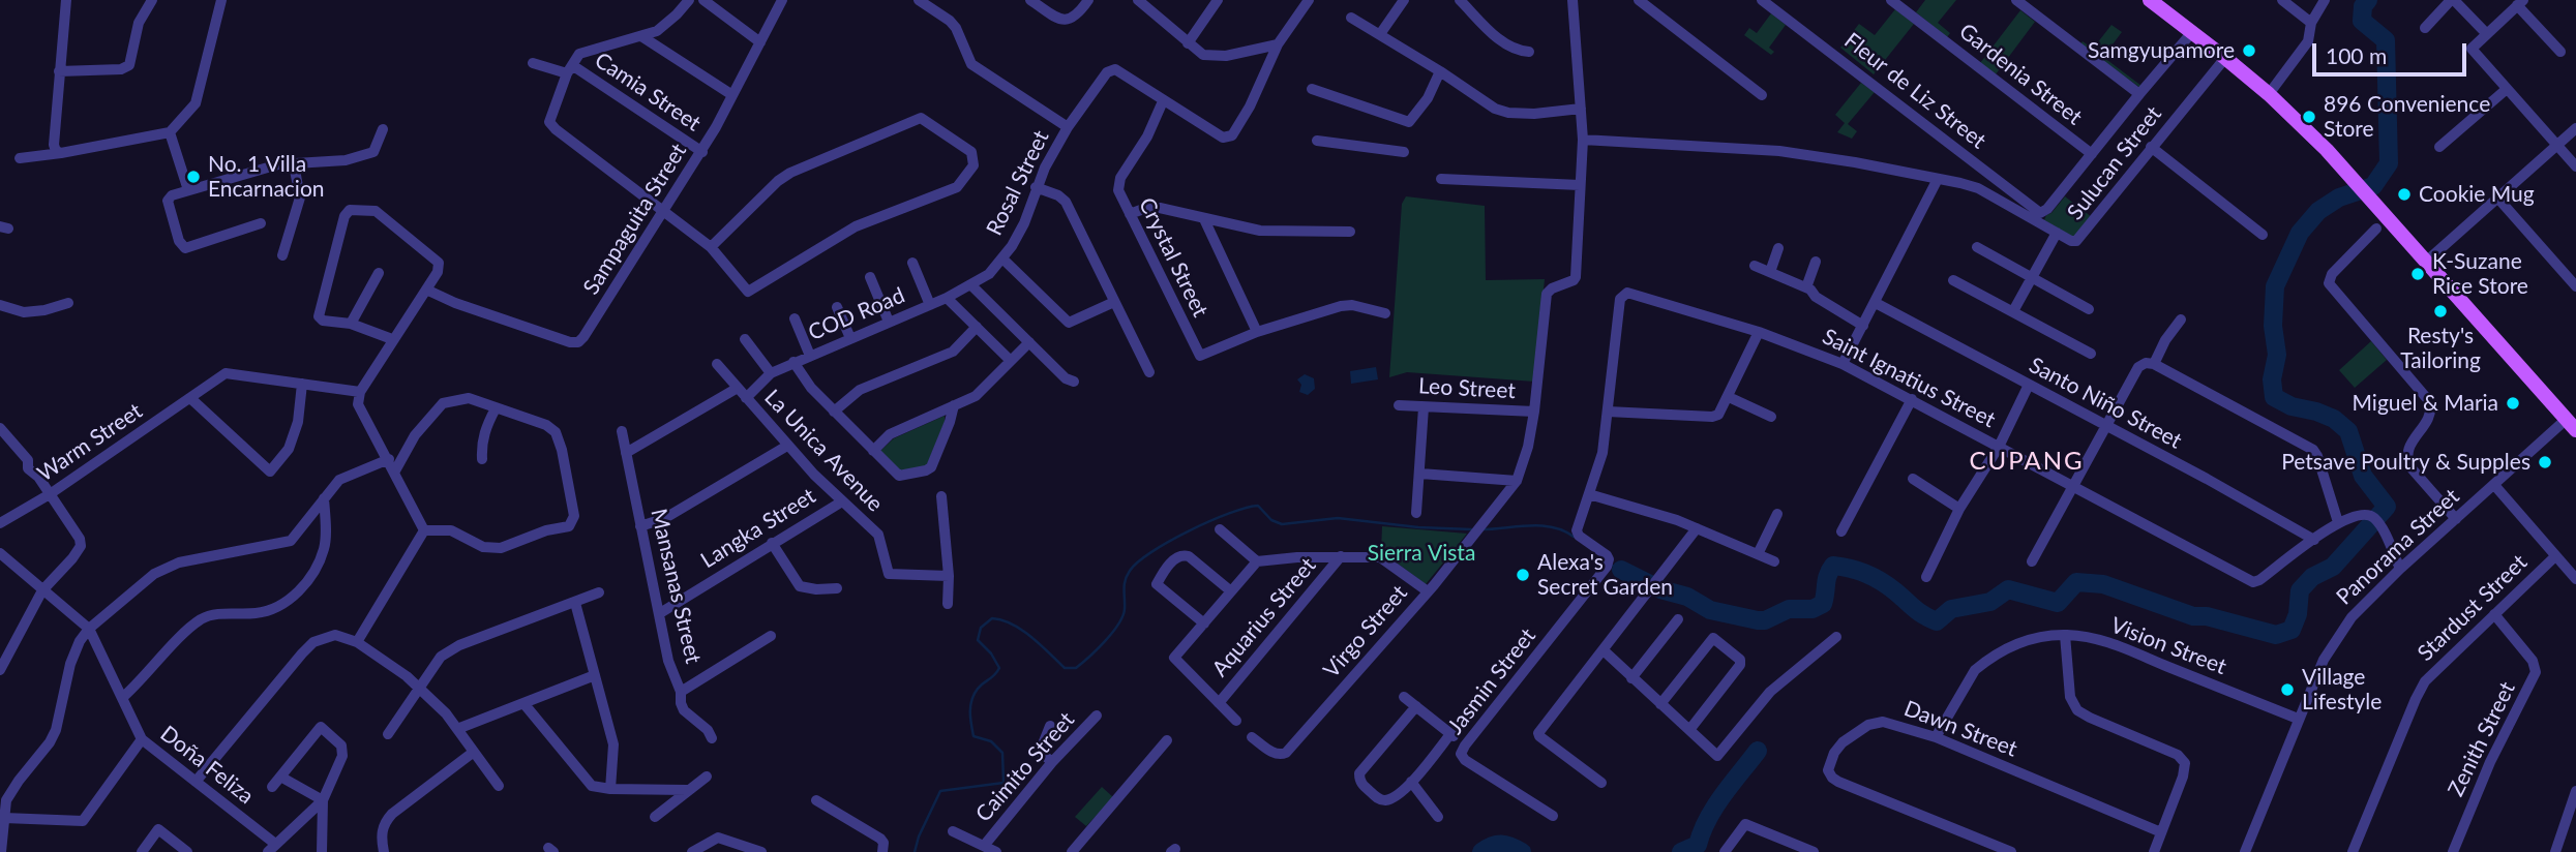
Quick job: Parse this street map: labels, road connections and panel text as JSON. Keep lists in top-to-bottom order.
{
  "streets": {
    "street": [
      "Gardenia Street",
      "Fleur de Liz Street",
      "Camia Street",
      "Sulucan Street",
      "Rosal Street",
      "Sampaguita Street",
      "Crystal Street",
      "COD Road",
      "Saint Ignatius Street",
      "Leo Street",
      "Santo Niño Street",
      "Warm Street",
      "La Unica Avenue",
      "Langka Street",
      "Panorama Street",
      "Mansanas Street",
      "Stardust Street",
      "Aquarius Street",
      "Virgo Street",
      "Vision Street",
      "Jasmin Street",
      "Dawn Street",
      "Zenith Street",
      "Doña Feliza",
      "Caimito Street"
    ]
  },
  "crossings": [
    ["Gardenia Street", "Fleur de Liz Street"],
    ["Camia Street", "Sampaguita Street"],
    ["Rosal Street", "Crystal Street"],
    ["Rosal Street", "COD Road"],
    ["COD Road", "La Unica Avenue"],
    ["Saint Ignatius Street", "Santo Niño Street"],
    ["Saint Ignatius Street", "Panorama Street"],
    ["Leo Street", "Virgo Street"],
    ["La Unica Avenue", "Langka Street"],
    ["Langka Street", "Mansanas Street"],
    ["Panorama Street", "Vision Street"],
    ["Stardust Street", "Zenith Street"],
    ["Vision Street", "Dawn Street"]
  ],
  "districts": ["CUPANG"],
  "parks": ["Sierra Vista"],
  "places": [
    "Samgyupamore",
    "896 Convenience Store",
    "No. 1 Villa Encarnacion",
    "Cookie Mug",
    "K-Suzane Rice Store",
    "Resty's Tailoring",
    "Miguel & Maria",
    "Petsave Poultry & Supples",
    "Alexa's Secret Garden",
    "Village Lifestyle"
  ],
  "scale_bar": "100 m"
}
